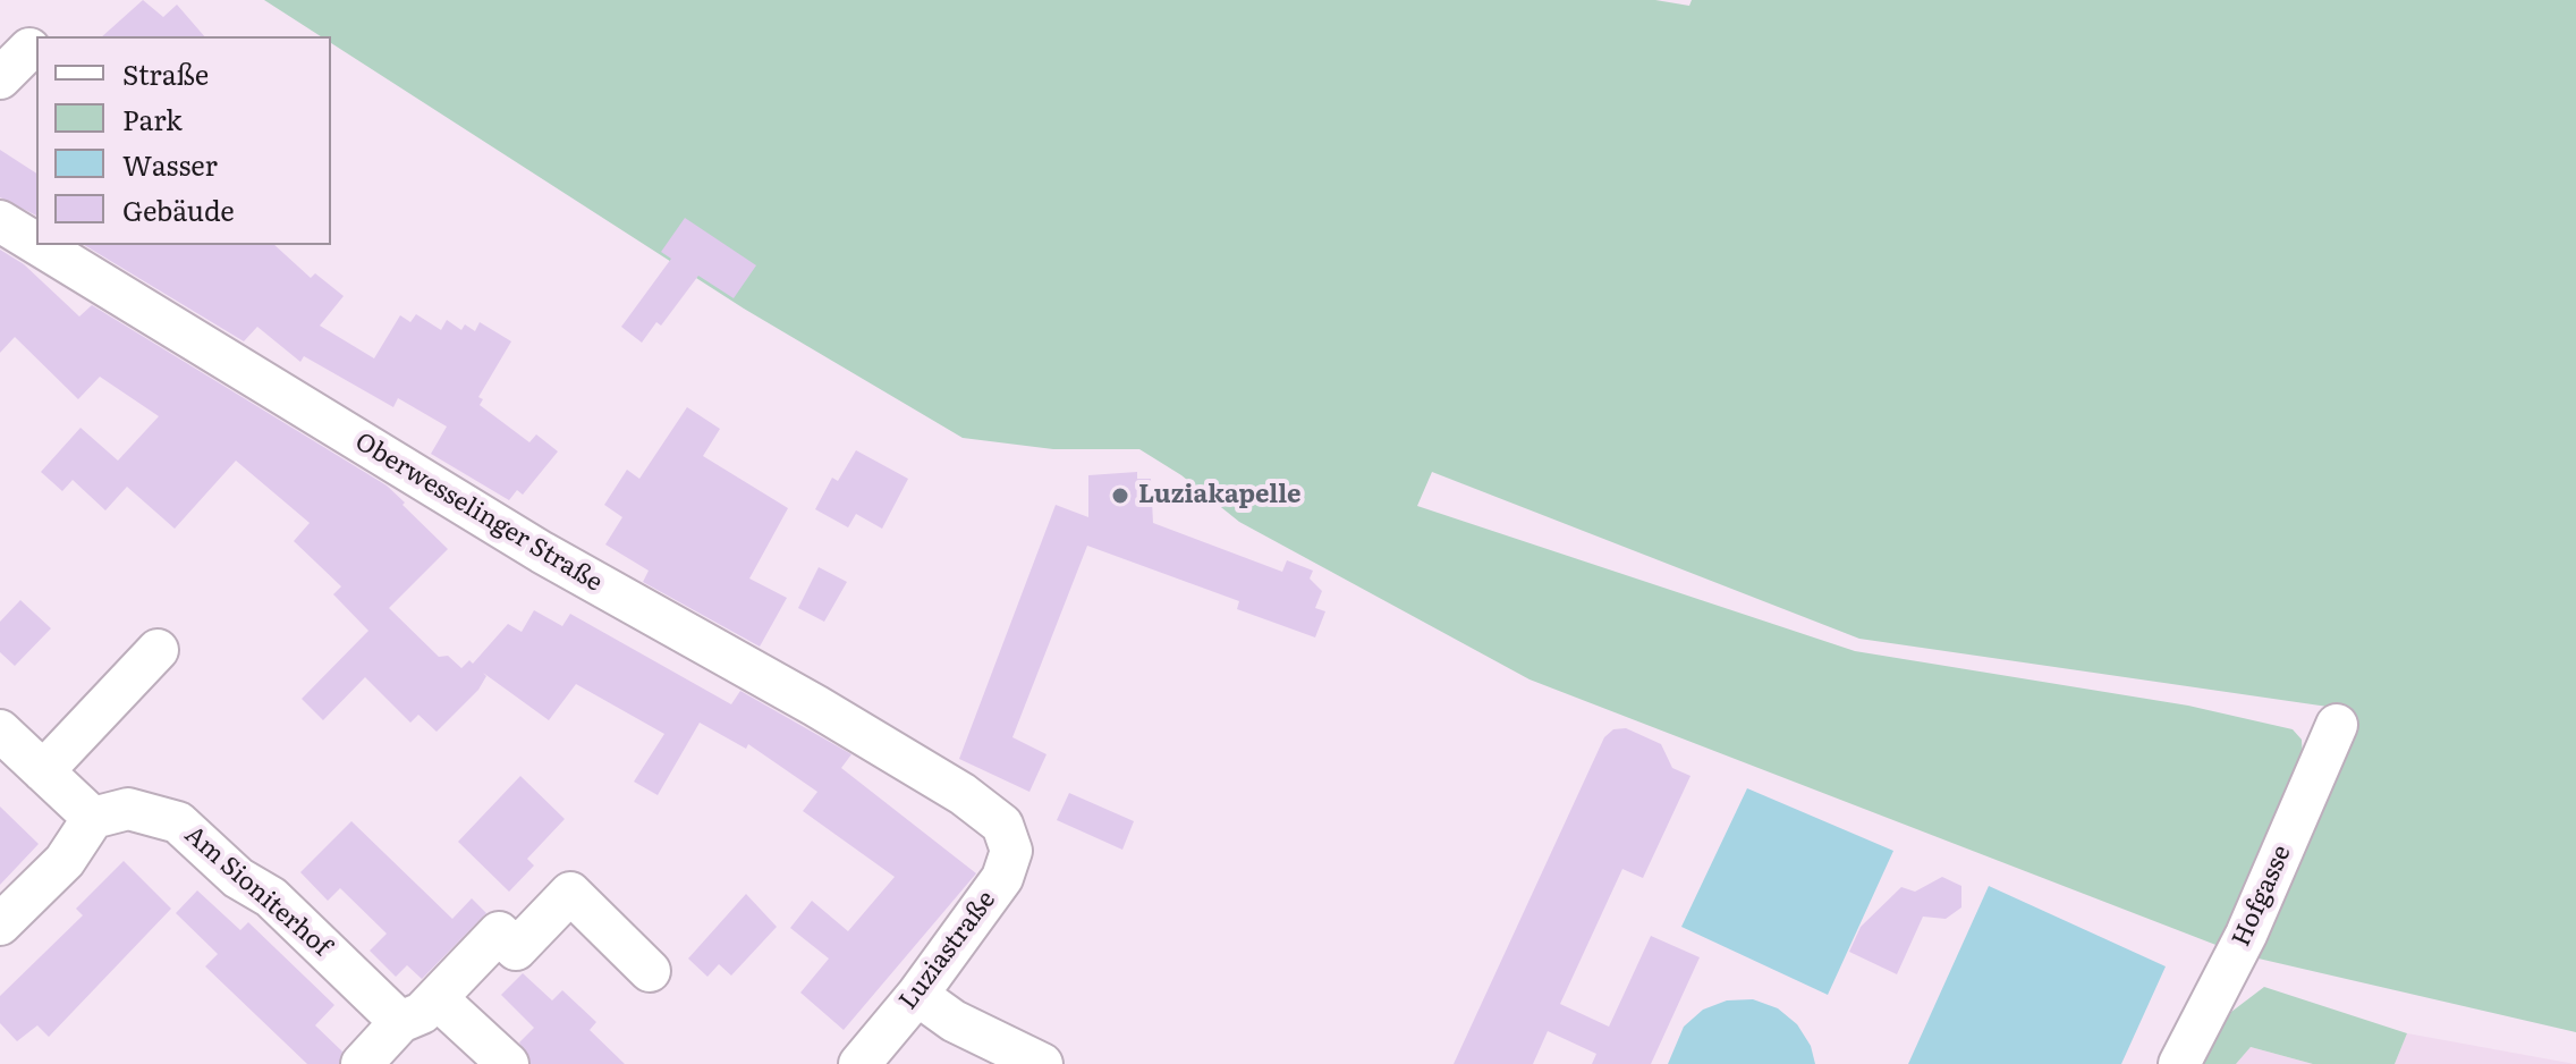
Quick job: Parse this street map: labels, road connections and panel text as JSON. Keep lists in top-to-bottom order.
{
  "streets": {
    "street": [
      "Oberwesselinger Straße",
      "Am Sioniterhof",
      "Hofgasse",
      "Luziastraße"
    ]
  },
  "crossings": [
    ["Oberwesselinger Straße", "Luziastraße"]
  ],
  "places": ["Luziakapelle"],
  "legend": [
    "Straße",
    "Park",
    "Wasser",
    "Gebäude"
  ]
}
